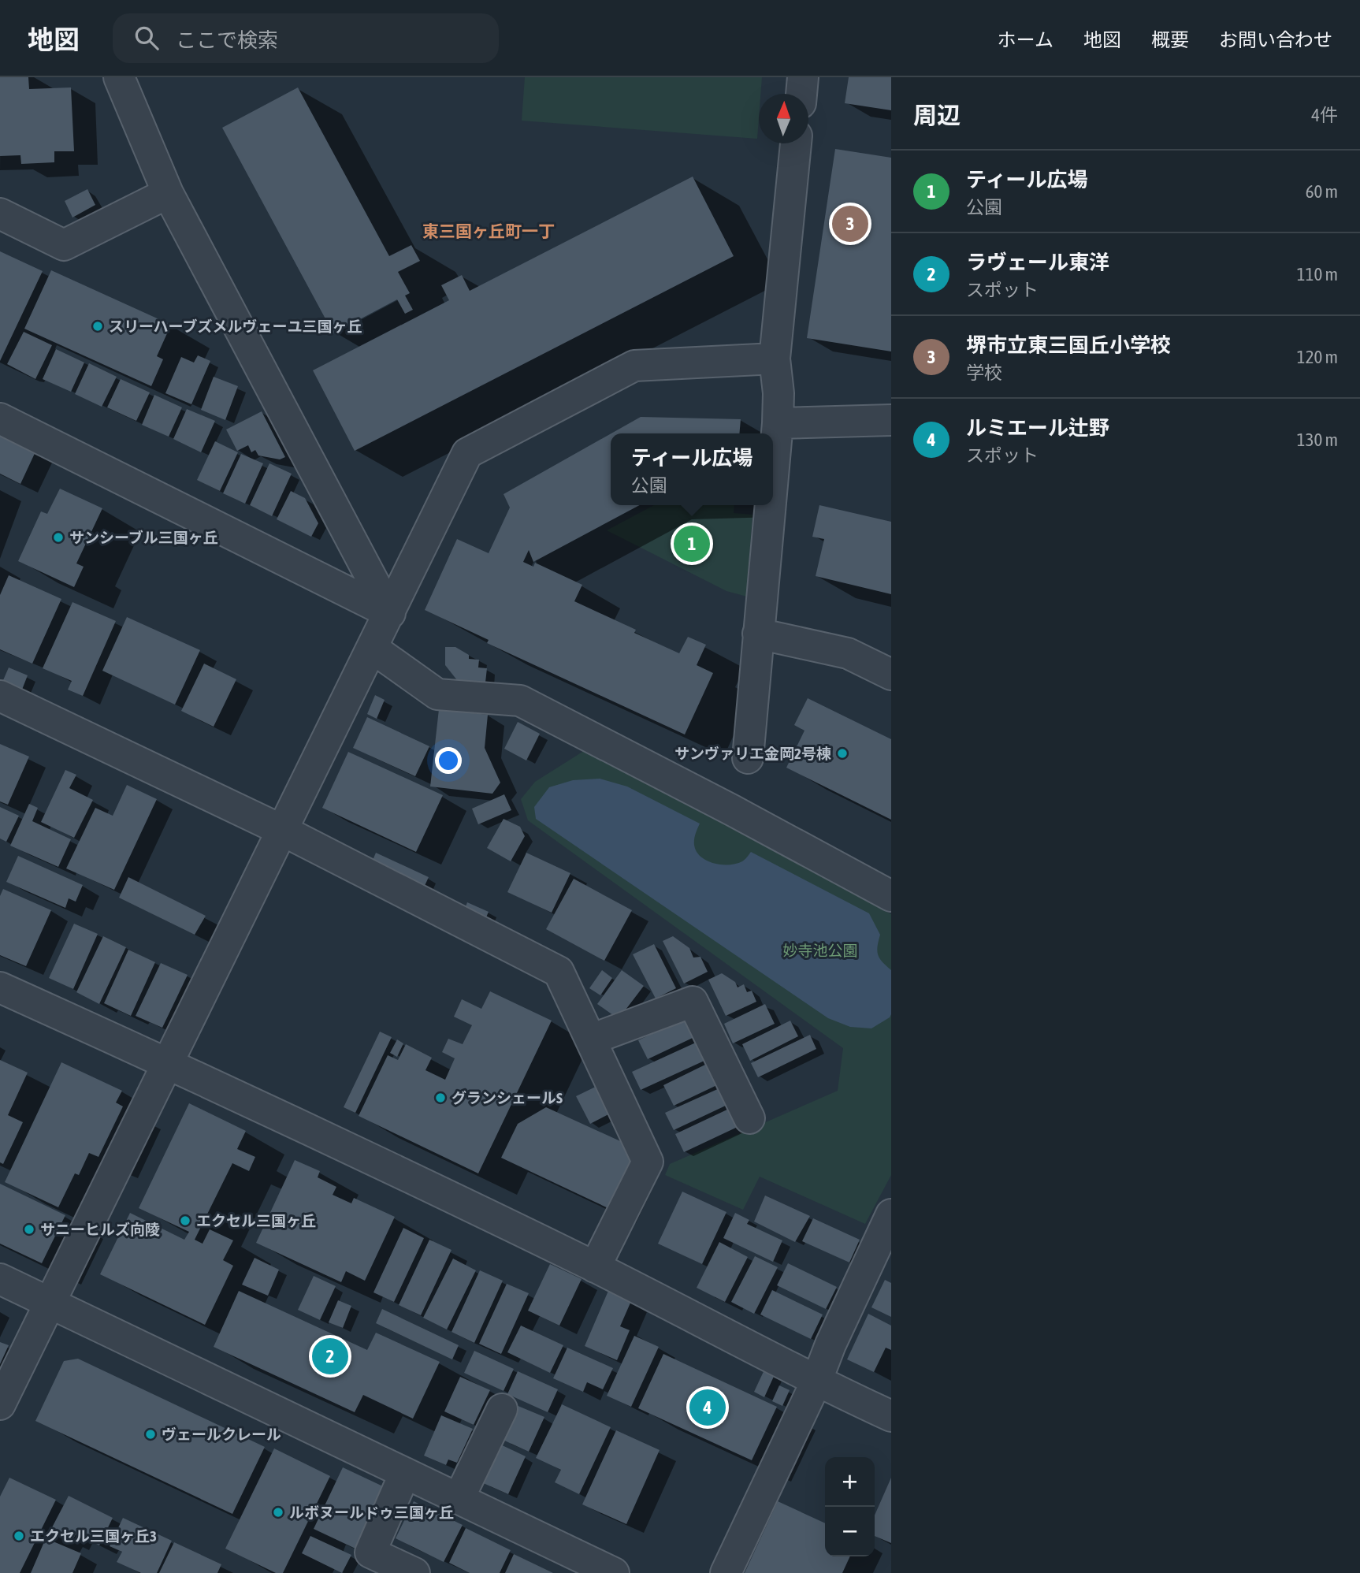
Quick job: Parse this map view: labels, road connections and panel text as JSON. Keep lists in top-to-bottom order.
{
  "districts": ["東三国ヶ丘町一丁"],
  "parks": ["妙寺池公園"],
  "places": [
    "スリーハーブズメルヴェーユ三国ヶ丘",
    "サンシーブル三国ヶ丘",
    "サンヴァリエ金岡2号棟",
    "グランシェールS",
    "エクセル三国ヶ丘",
    "サニーヒルズ向陵",
    "ヴェールクレール",
    "ルボヌールドゥ三国ヶ丘",
    "エクセル三国ヶ丘3"
  ],
  "north": "top",
  "page": {
    "header": "地図",
    "search": "ここで検索",
    "nav": [
      "ホーム",
      "地図",
      "概要",
      "お問い合わせ"
    ],
    "heading": ["周辺", "4件"],
    "list": [
      {
        "mark": "1",
        "name": "ティール広場",
        "note": "公園",
        "value": "60 m"
      },
      {
        "mark": "2",
        "name": "ラヴェール東洋",
        "note": "スポット",
        "value": "110 m"
      },
      {
        "mark": "3",
        "name": "堺市立東三国丘小学校",
        "note": "学校",
        "value": "120 m"
      },
      {
        "mark": "4",
        "name": "ルミエール辻野",
        "note": "スポット",
        "value": "130 m"
      }
    ],
    "pins": [
      "3",
      "1",
      "2",
      "4"
    ],
    "popup": ["ティール広場", "公園"],
    "map_buttons": ["+", "−"]
  }
}
